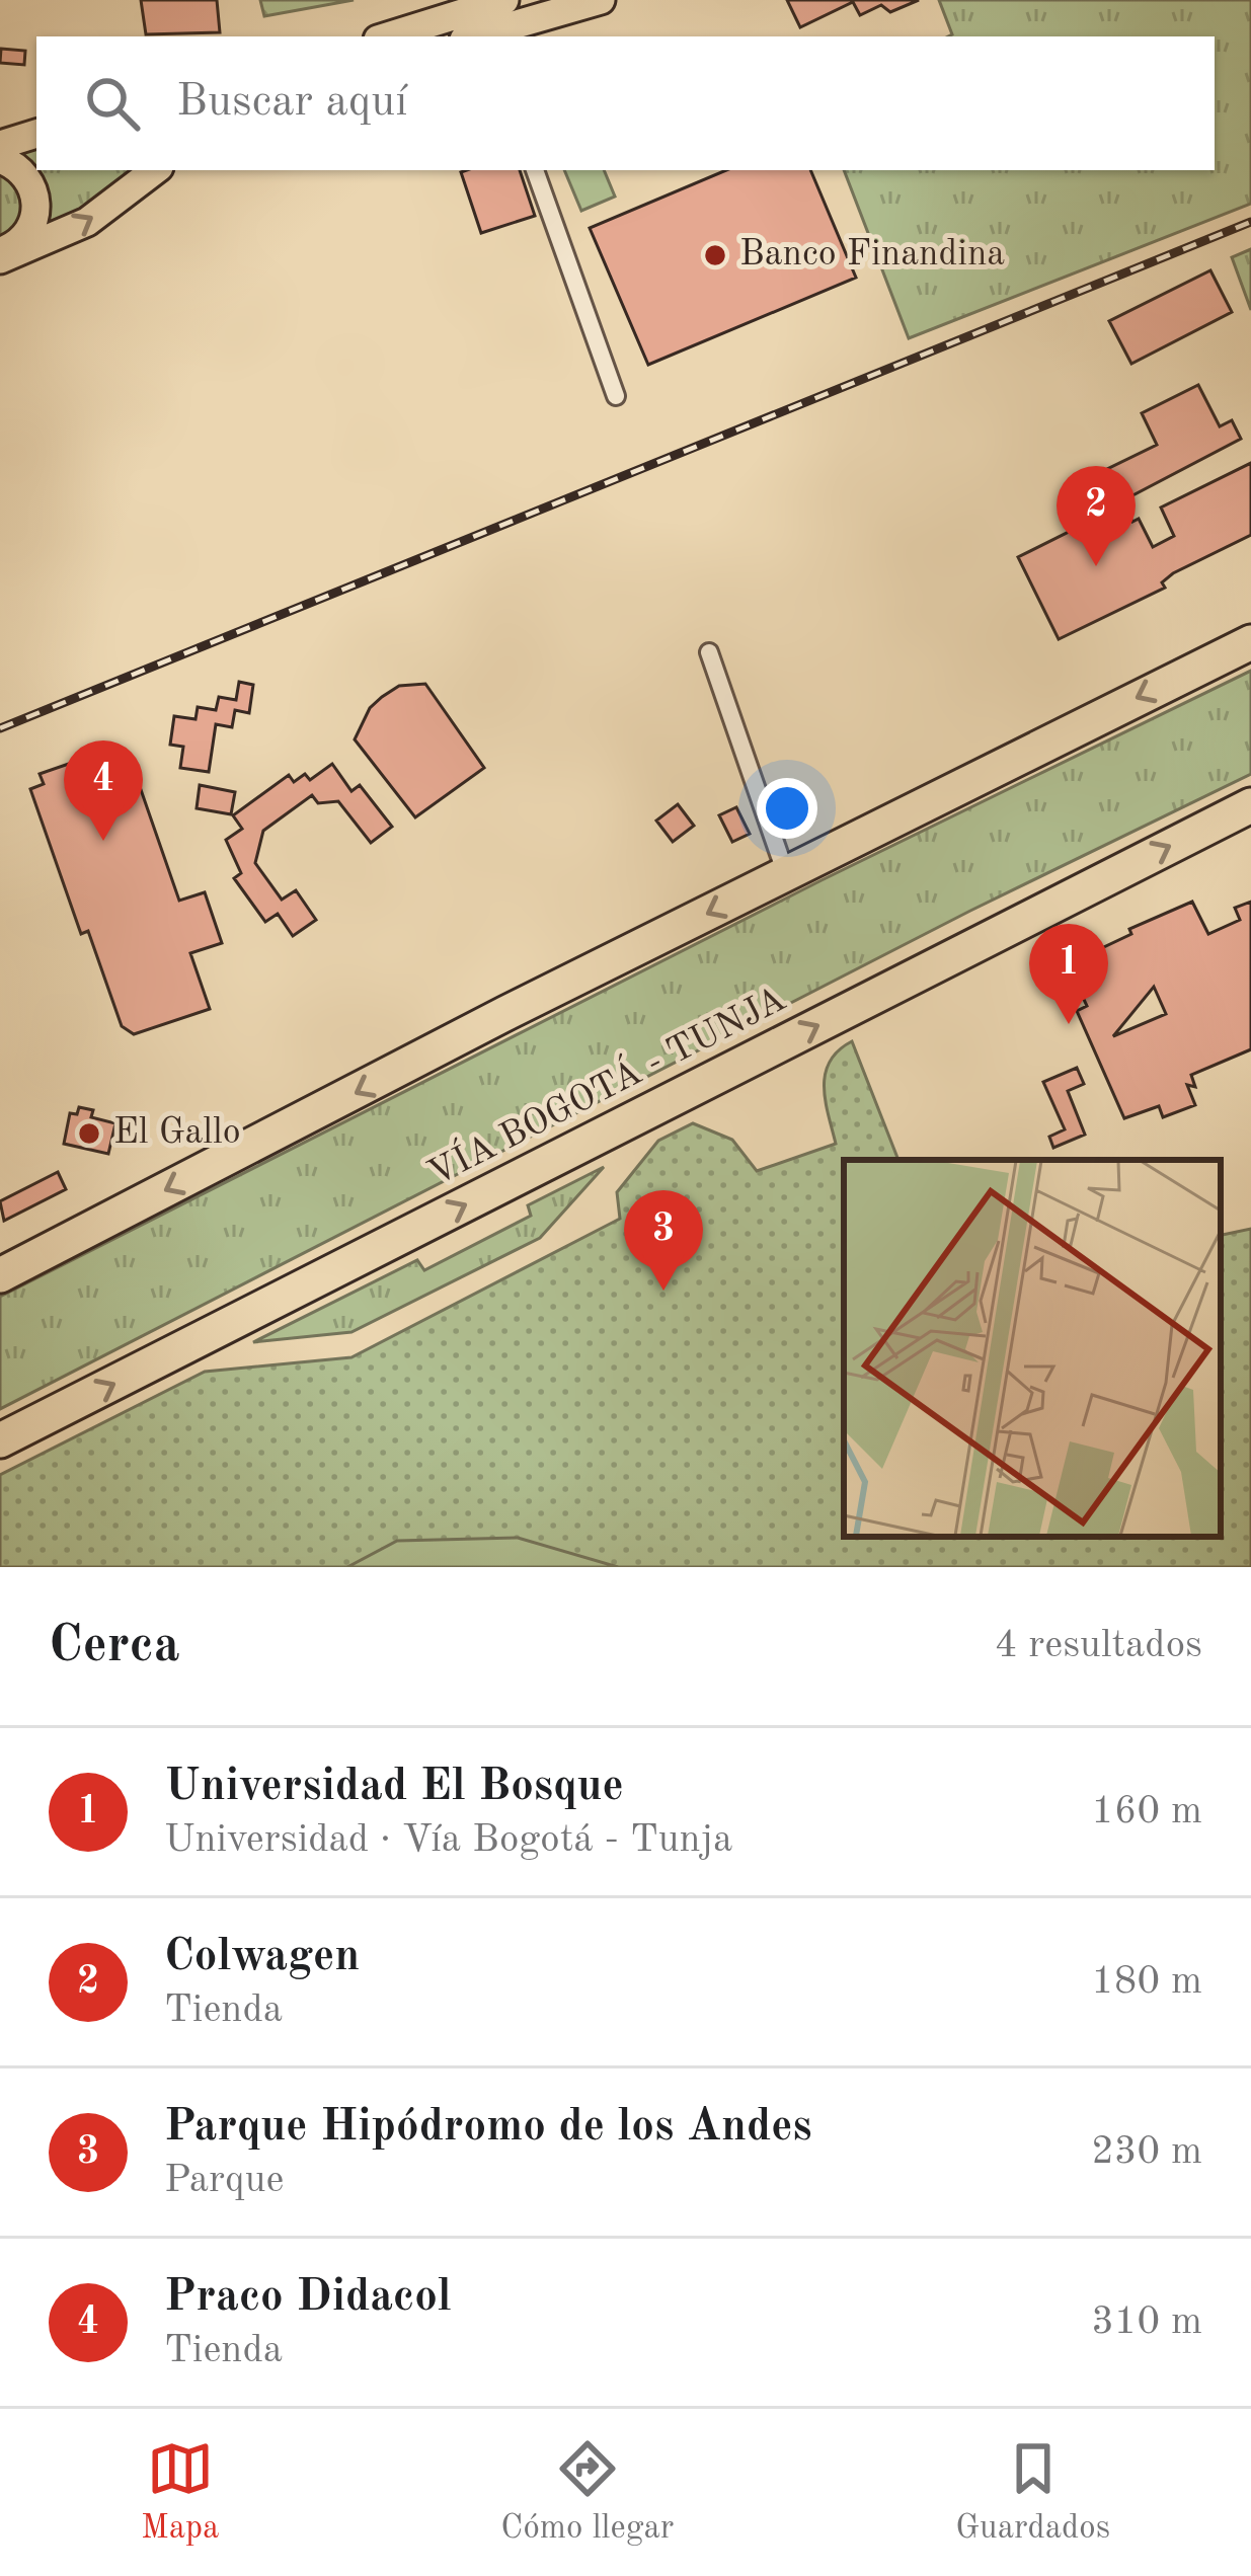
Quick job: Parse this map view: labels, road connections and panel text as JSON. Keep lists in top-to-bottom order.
{
  "streets": {
    "highway": ["VÍA BOGOTÁ - TUNJA"]
  },
  "places": ["Banco Finandina", "El Gallo"],
  "page": {
    "search": "Buscar aquí",
    "pins": [
      "2",
      "4",
      "1",
      "3"
    ],
    "heading": ["Cerca", "4 resultados"],
    "list": [
      {
        "mark": "1",
        "name": "Universidad El Bosque",
        "note": "Universidad · Vía Bogotá - Tunja",
        "value": "160 m"
      },
      {
        "mark": "2",
        "name": "Colwagen",
        "note": "Tienda",
        "value": "180 m"
      },
      {
        "mark": "3",
        "name": "Parque Hipódromo de los Andes",
        "note": "Parque",
        "value": "230 m"
      },
      {
        "mark": "4",
        "name": "Praco Didacol",
        "note": "Tienda",
        "value": "310 m"
      }
    ],
    "nav": ["Mapa", "Cómo llegar", "Guardados"]
  }
}
